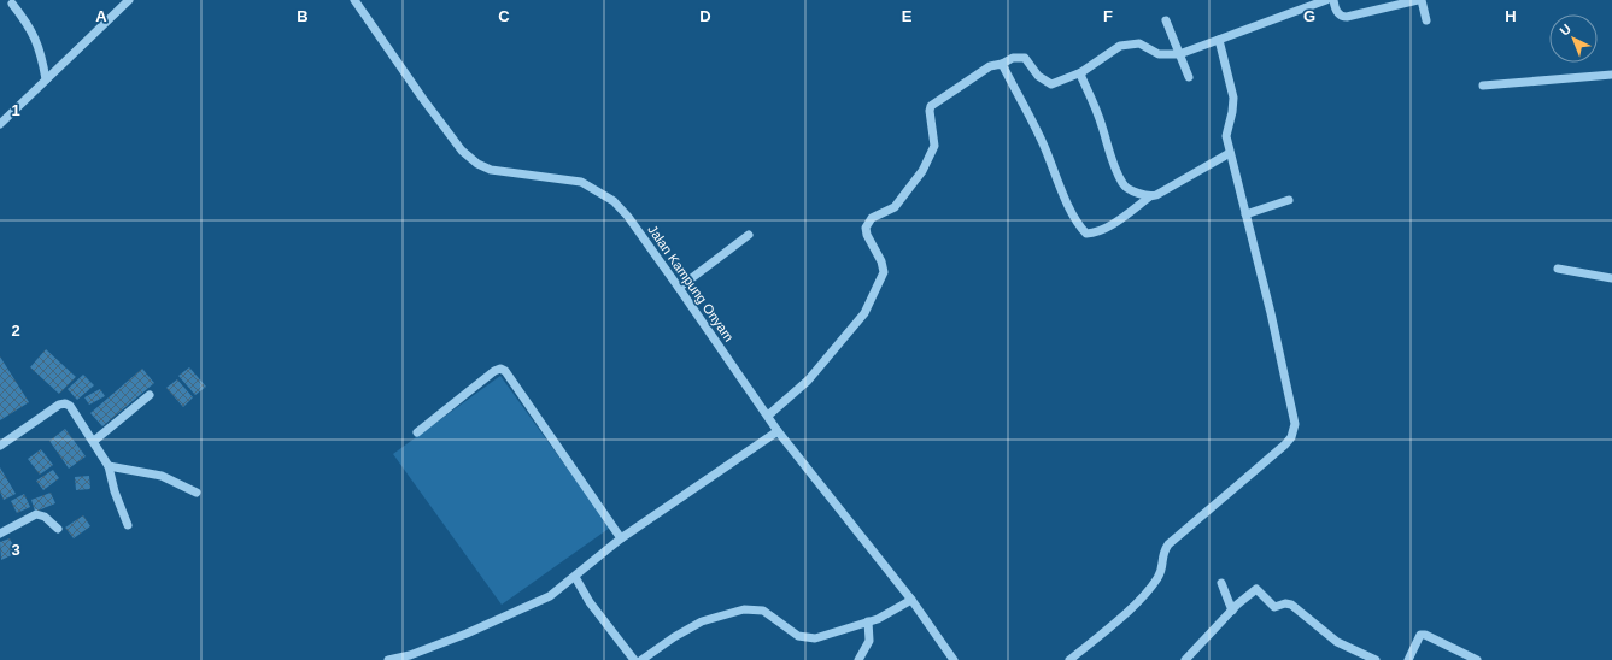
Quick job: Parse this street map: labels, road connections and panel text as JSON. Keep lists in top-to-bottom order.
{
  "streets": {
    "street": ["Jalan Kampung Onyam"]
  },
  "north": "top left",
  "grid": {
    "columns": [
      "A",
      "B",
      "C",
      "D",
      "E",
      "F",
      "G",
      "H"
    ],
    "rows": ["1", "2", "3"]
  }
}
